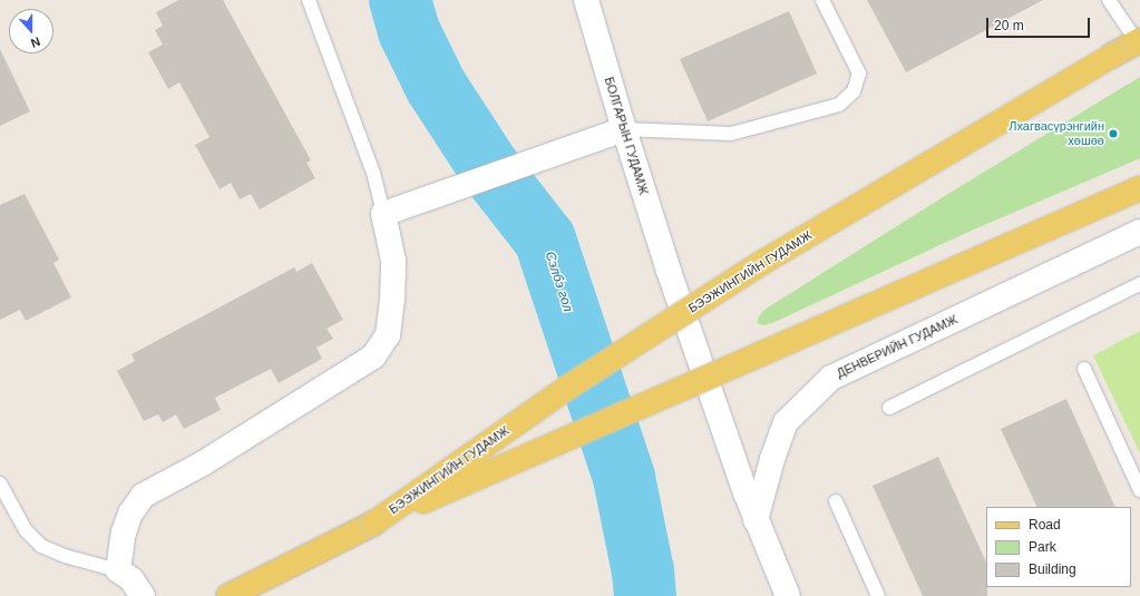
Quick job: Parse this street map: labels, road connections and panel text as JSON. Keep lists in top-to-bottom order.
{
  "streets": {
    "main road": ["БЭЭЖИНГИЙН ГУДАМЖ"],
    "street": ["БОЛГАРЫН ГУДАМЖ", "ДЕНВЕРИЙН ГУДАМЖ"]
  },
  "crossings": [
    ["БОЛГАРЫН ГУДАМЖ", "ДЕНВЕРИЙН ГУДАМЖ"]
  ],
  "water": ["Сэлбэ гол"],
  "places": ["Лхагвасүрэнгийн хөшөө"],
  "legend": ["Road", "Park", "Building"],
  "scale_bar": "20 m",
  "north": "bottom"
}
